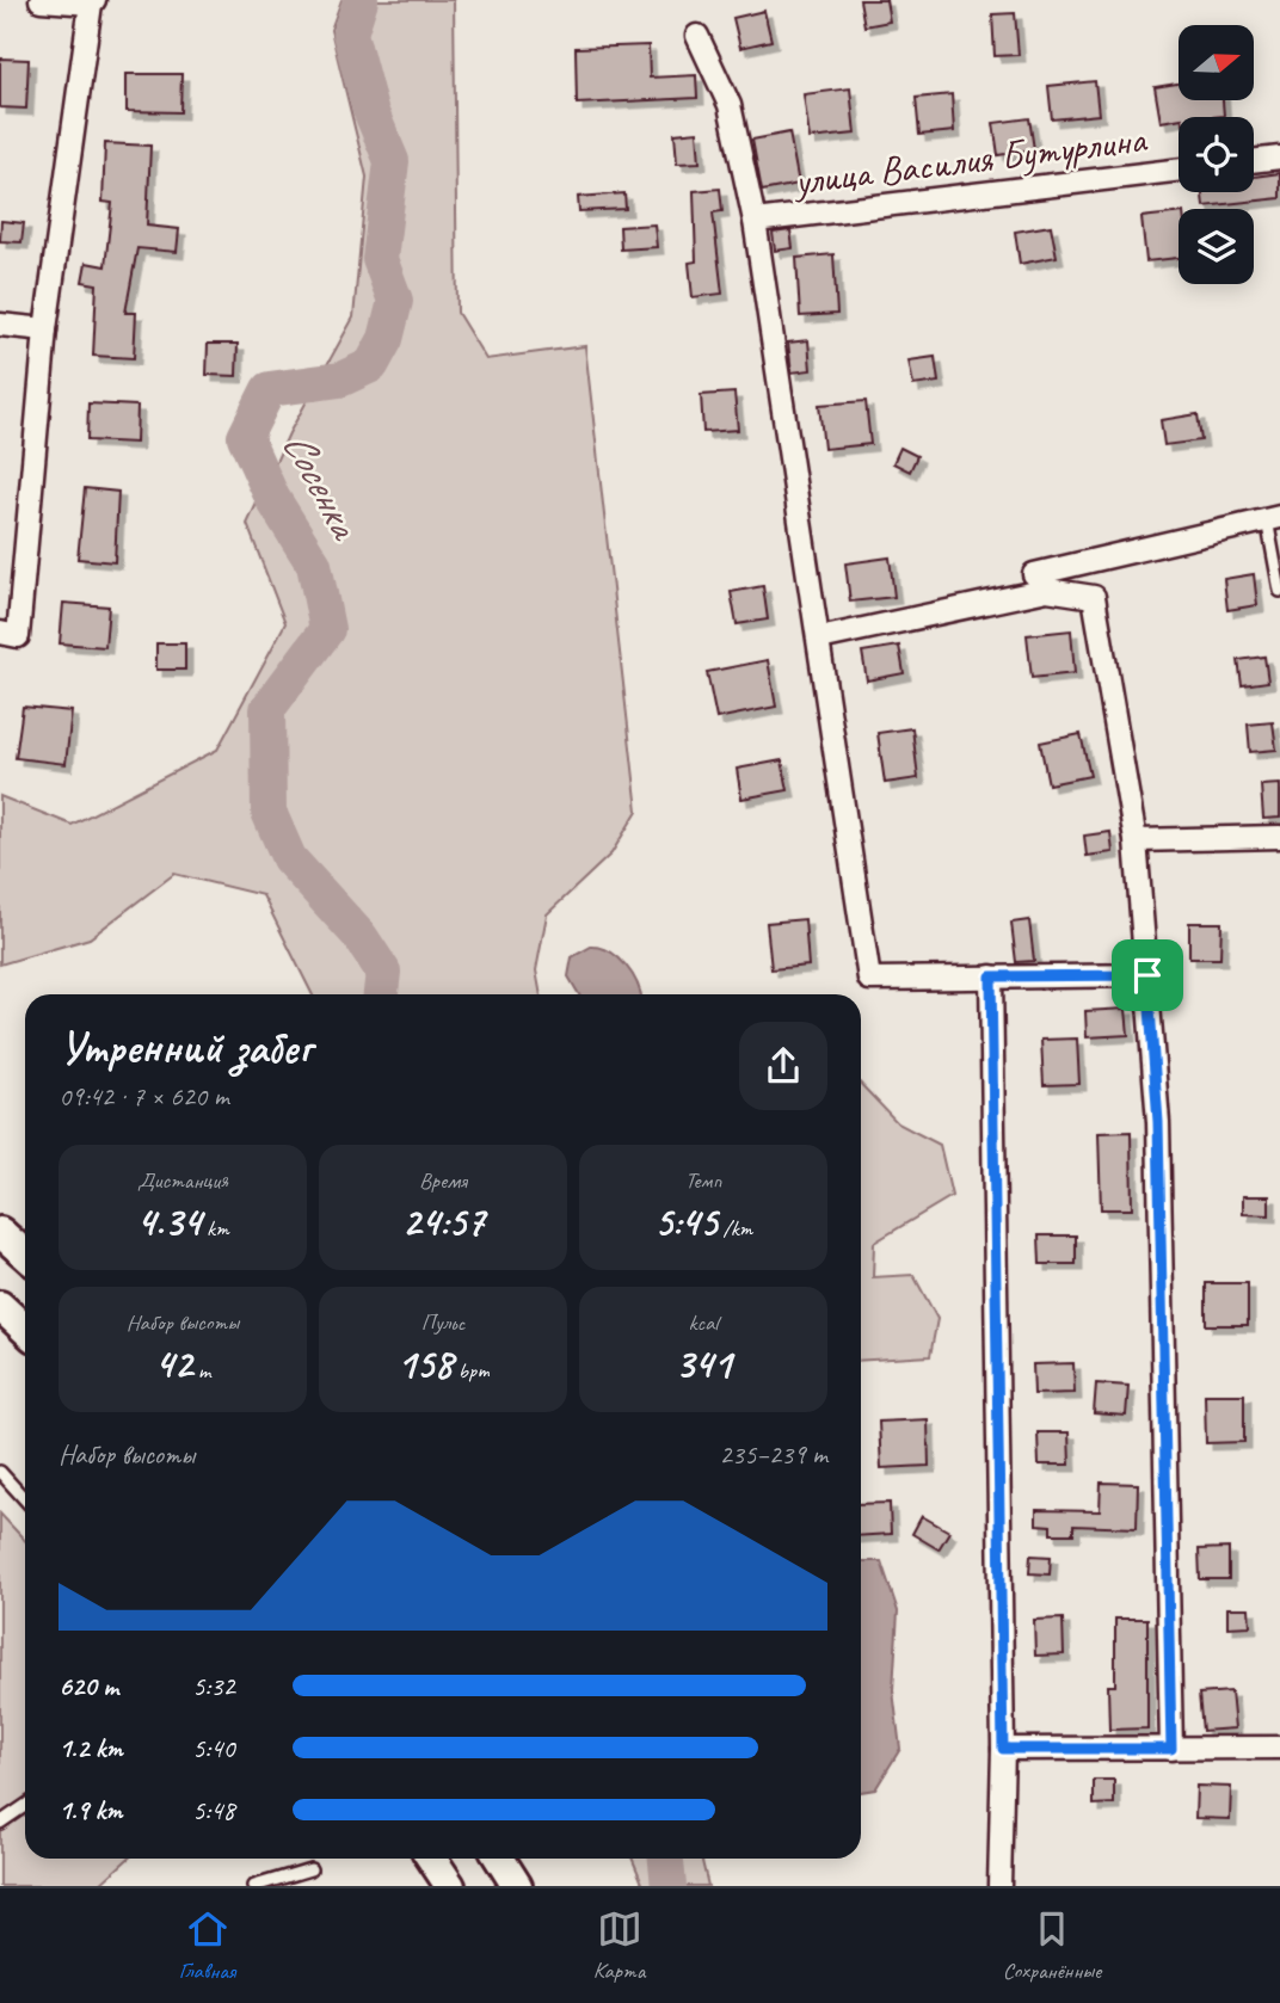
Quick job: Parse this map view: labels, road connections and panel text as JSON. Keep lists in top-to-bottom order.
{
  "streets": {
    "street": ["улица Василия Бутурлина"]
  },
  "water": ["Сосенка"],
  "north": "right",
  "page": {
    "heading": ["Утренний забег", "09:42 · 7 × 620 m"],
    "stats": [
      ["Дистанция", "4.34 km"],
      ["Время", "24:57"],
      ["Темп", "5:45 /km"],
      ["Набор высоты", "42 m"],
      ["Пульс", "158 bpm"],
      ["kcal", "341"]
    ],
    "chart": ["Набор высоты", "235–239 m"],
    "list": [
      {
        "name": "620 m",
        "note": "5:32"
      },
      {
        "name": "1.2 km",
        "note": "5:40"
      },
      {
        "name": "1.9 km",
        "note": "5:48"
      }
    ],
    "tabs": ["Главная", "Карта", "Сохранённые"]
  }
}
